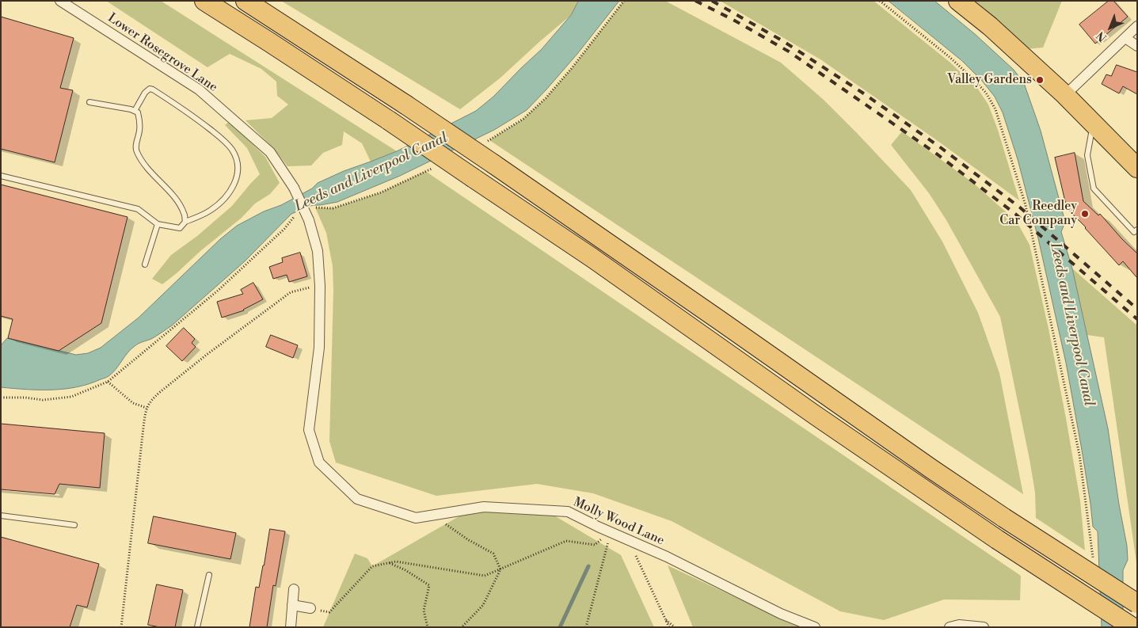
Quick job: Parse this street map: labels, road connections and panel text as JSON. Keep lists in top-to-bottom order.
{
  "streets": {
    "street": ["Lower Rosegrove Lane", "Molly Wood Lane"]
  },
  "crossings": [
    ["Lower Rosegrove Lane", "Molly Wood Lane"]
  ],
  "water": ["Leeds and Liverpool Canal"],
  "places": ["Valley Gardens", "Reedley Car Company"],
  "north": "bottom left"
}
